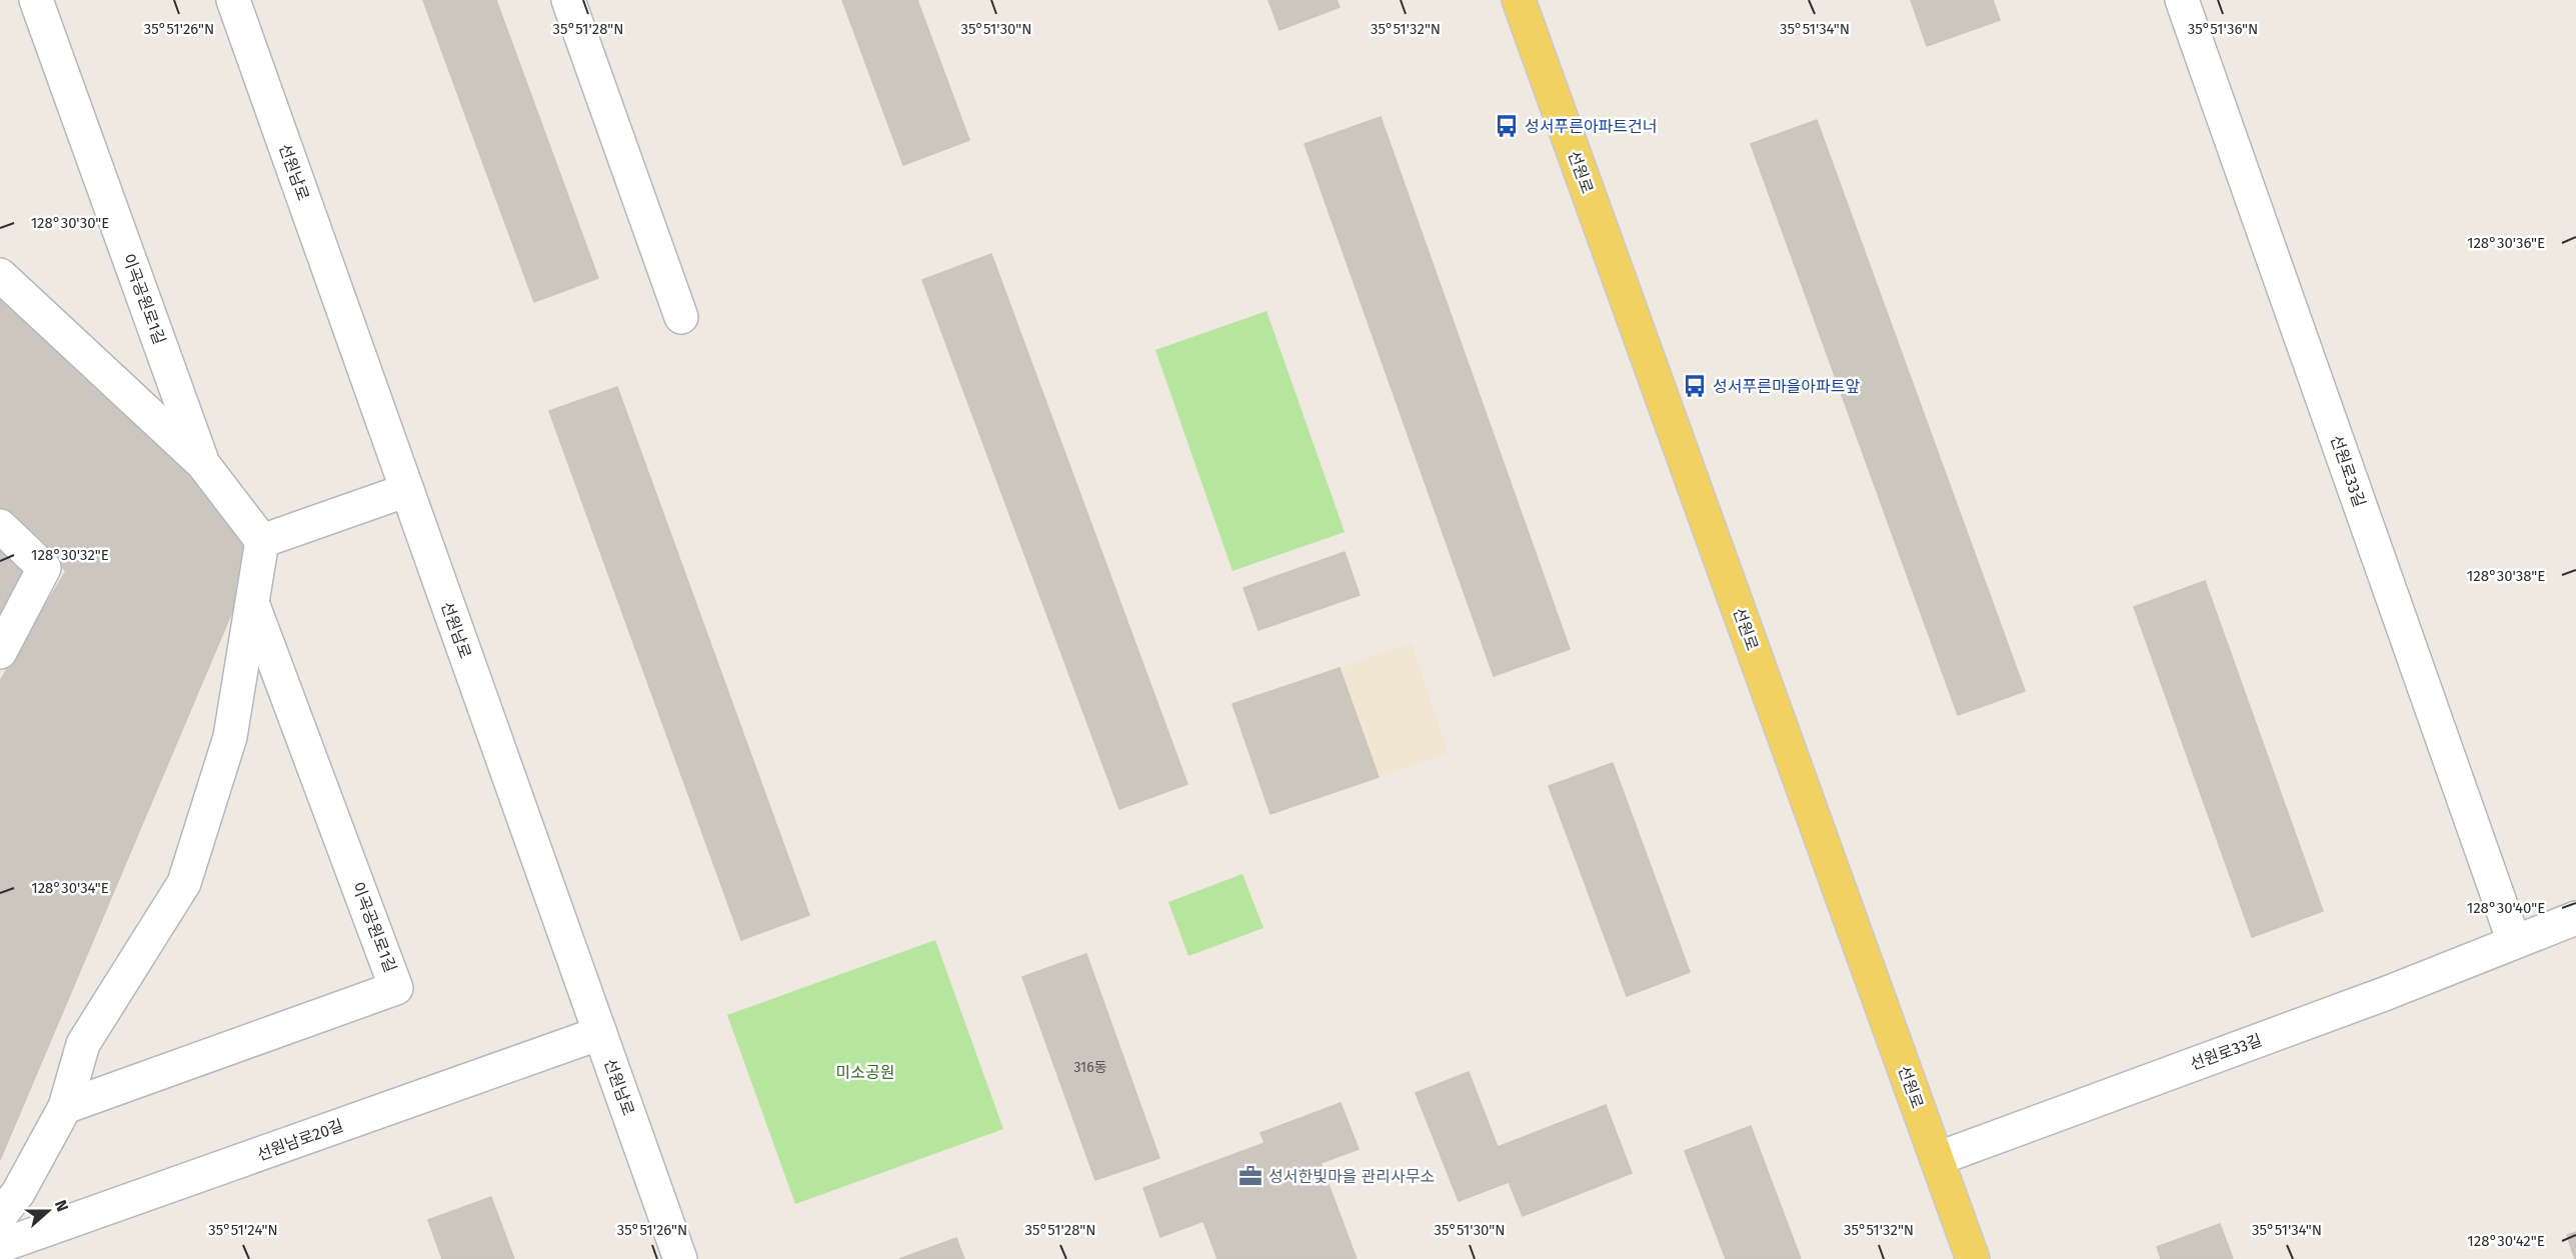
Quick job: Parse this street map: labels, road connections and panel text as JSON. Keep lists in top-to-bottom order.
{
  "streets": {
    "main road": ["선원로"],
    "street": [
      "선원남로",
      "이곡공원로1길",
      "선원로33길",
      "선원남로20길"
    ]
  },
  "crossings": [
    ["선원남로", "선원남로20길"],
    ["선원로", "선원로33길"]
  ],
  "parks": ["미소공원"],
  "places": {
    "bus stop": ["성서푸른아파트건너", "성서푸른마을아파트앞"],
    "office": ["성서한빛마을 관리사무소"]
  },
  "house_numbers": ["316동"],
  "north": "right",
  "coordinates": [
    "35°51'26\"N",
    "35°51'28\"N",
    "35°51'30\"N",
    "35°51'34\"N",
    "35°51'36\"N",
    "35°51'32\"N",
    "128°30'30\"E",
    "128°30'36\"E",
    "128°30'32\"E",
    "128°30'38\"E",
    "128°30'34\"E",
    "128°30'40\"E",
    "35°51'24\"N",
    "128°30'42\"E"
  ]
}
